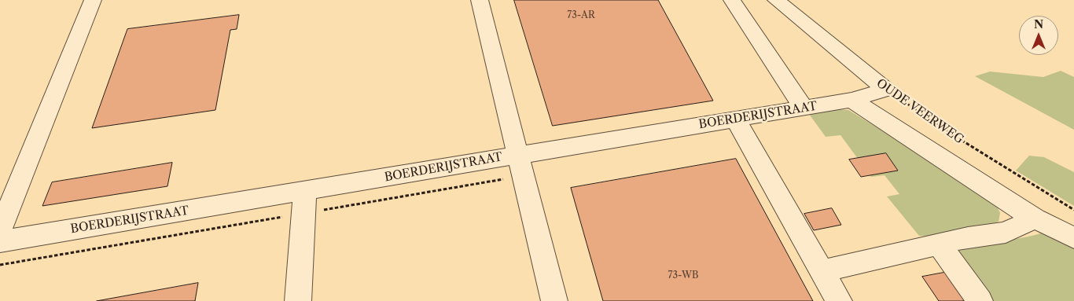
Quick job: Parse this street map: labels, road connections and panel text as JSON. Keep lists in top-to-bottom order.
{
  "streets": {
    "street": ["OUDE VEERWEG", "BOERDERIJSTRAAT"]
  },
  "crossings": [
    ["OUDE VEERWEG", "BOERDERIJSTRAAT"]
  ],
  "house_numbers": ["73-AR", "73-WB"],
  "north": "top"
}
